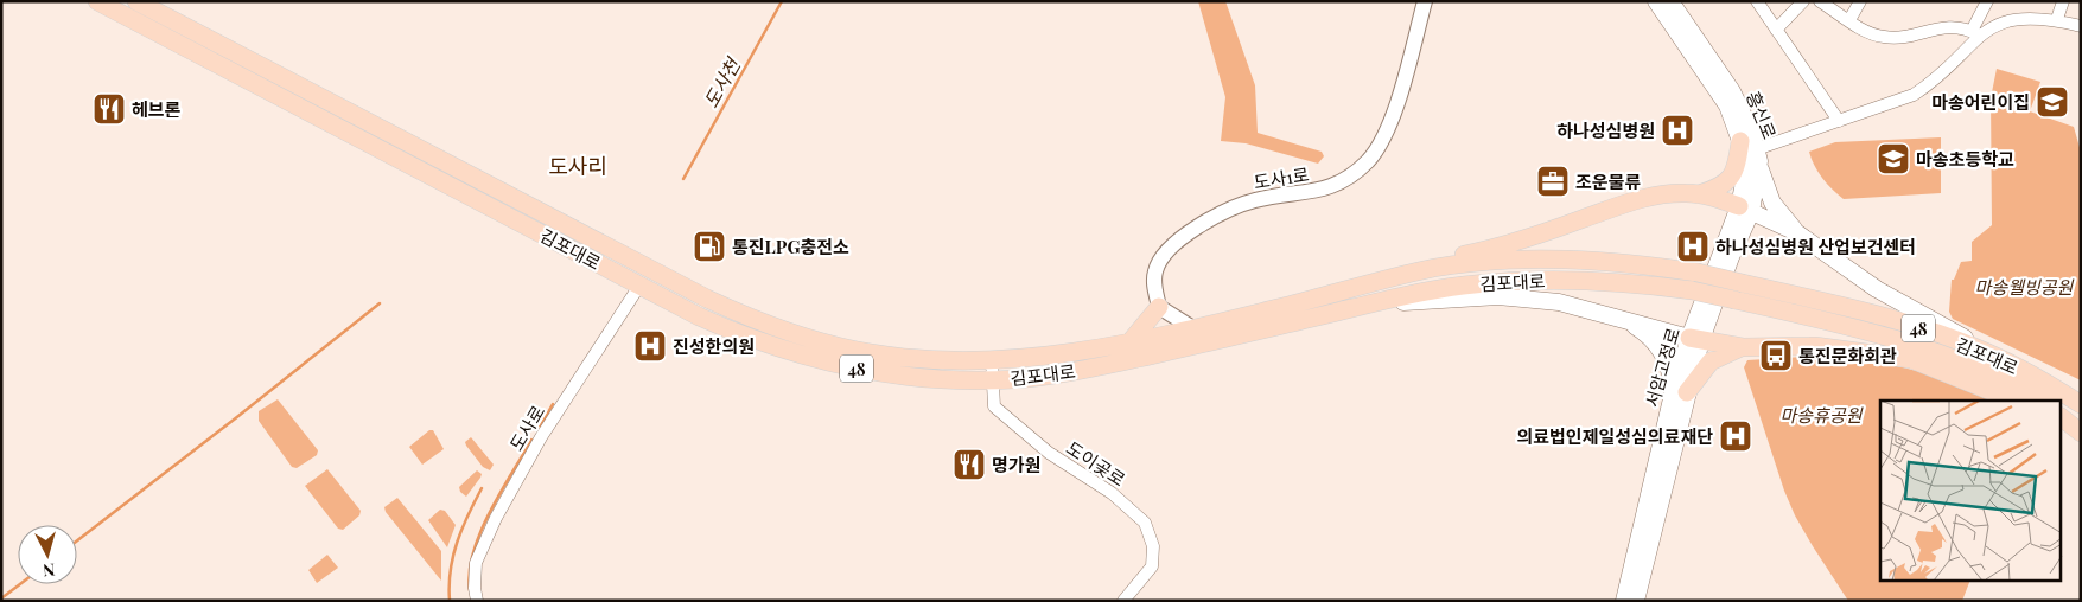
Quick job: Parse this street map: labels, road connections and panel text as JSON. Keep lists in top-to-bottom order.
{
  "streets": {
    "main road": [
      "흥신로",
      "김포대로",
      "48",
      "서암고정로"
    ],
    "street": ["도사1로", "도사로", "도이곶로"]
  },
  "crossings": [
    ["흥신로", "서암고정로"],
    ["김포대로", "도사로"],
    ["김포대로", "도이곶로"]
  ],
  "districts": ["도사리"],
  "water": ["도사천"],
  "parks": ["마송웰빙공원", "마송휴공원"],
  "places": {
    "school or university": ["마송어린이집", "마송초등학교"],
    "restaurant": ["헤브론", "명가원"],
    "hospital": [
      "하나성심병원",
      "하나성심병원 산업보건센터",
      "진성한의원",
      "의료법인제일성심의료재단"
    ],
    "office": ["조운물류"],
    "fuel station": ["통진LPG충전소"],
    "bus stop": ["통진문화회관"]
  },
  "north": "bottom"
}
